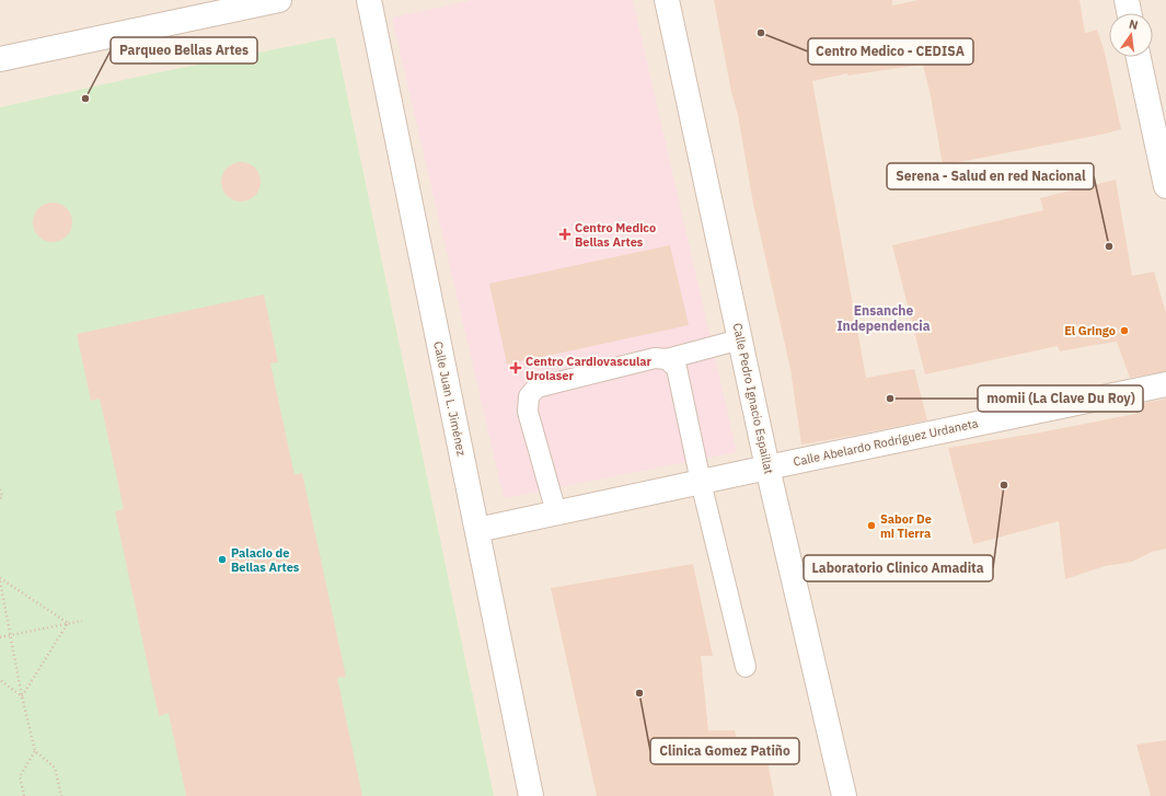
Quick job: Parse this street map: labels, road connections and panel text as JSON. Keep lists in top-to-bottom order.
{
  "streets": {
    "street": ["Calle Juan L. Jiménez", "Calle Pedro Ignacio Espaillat", "Calle Abelardo Rodríguez Urdaneta"]
  },
  "crossings": [
    ["Calle Juan L. Jiménez", "Calle Abelardo Rodríguez Urdaneta"],
    ["Calle Pedro Ignacio Espaillat", "Calle Abelardo Rodríguez Urdaneta"]
  ],
  "districts": ["Ensanche Independencia"],
  "places": {
    "other": [
      "Centro Medico - CEDISA",
      "Parqueo Bellas Artes",
      "Serena - Salud en red Nacional",
      "El Gringo",
      "momii (La Clave Du Roy)",
      "Laboratorio Clinico Amadita",
      "Sabor De mi Tierra",
      "Palacio de Bellas Artes",
      "Clinica Gomez Patiño"
    ],
    "health": ["Centro Medico Bellas Artes", "Centro Cardiovascular Urolaser"]
  },
  "north": "top"
}
